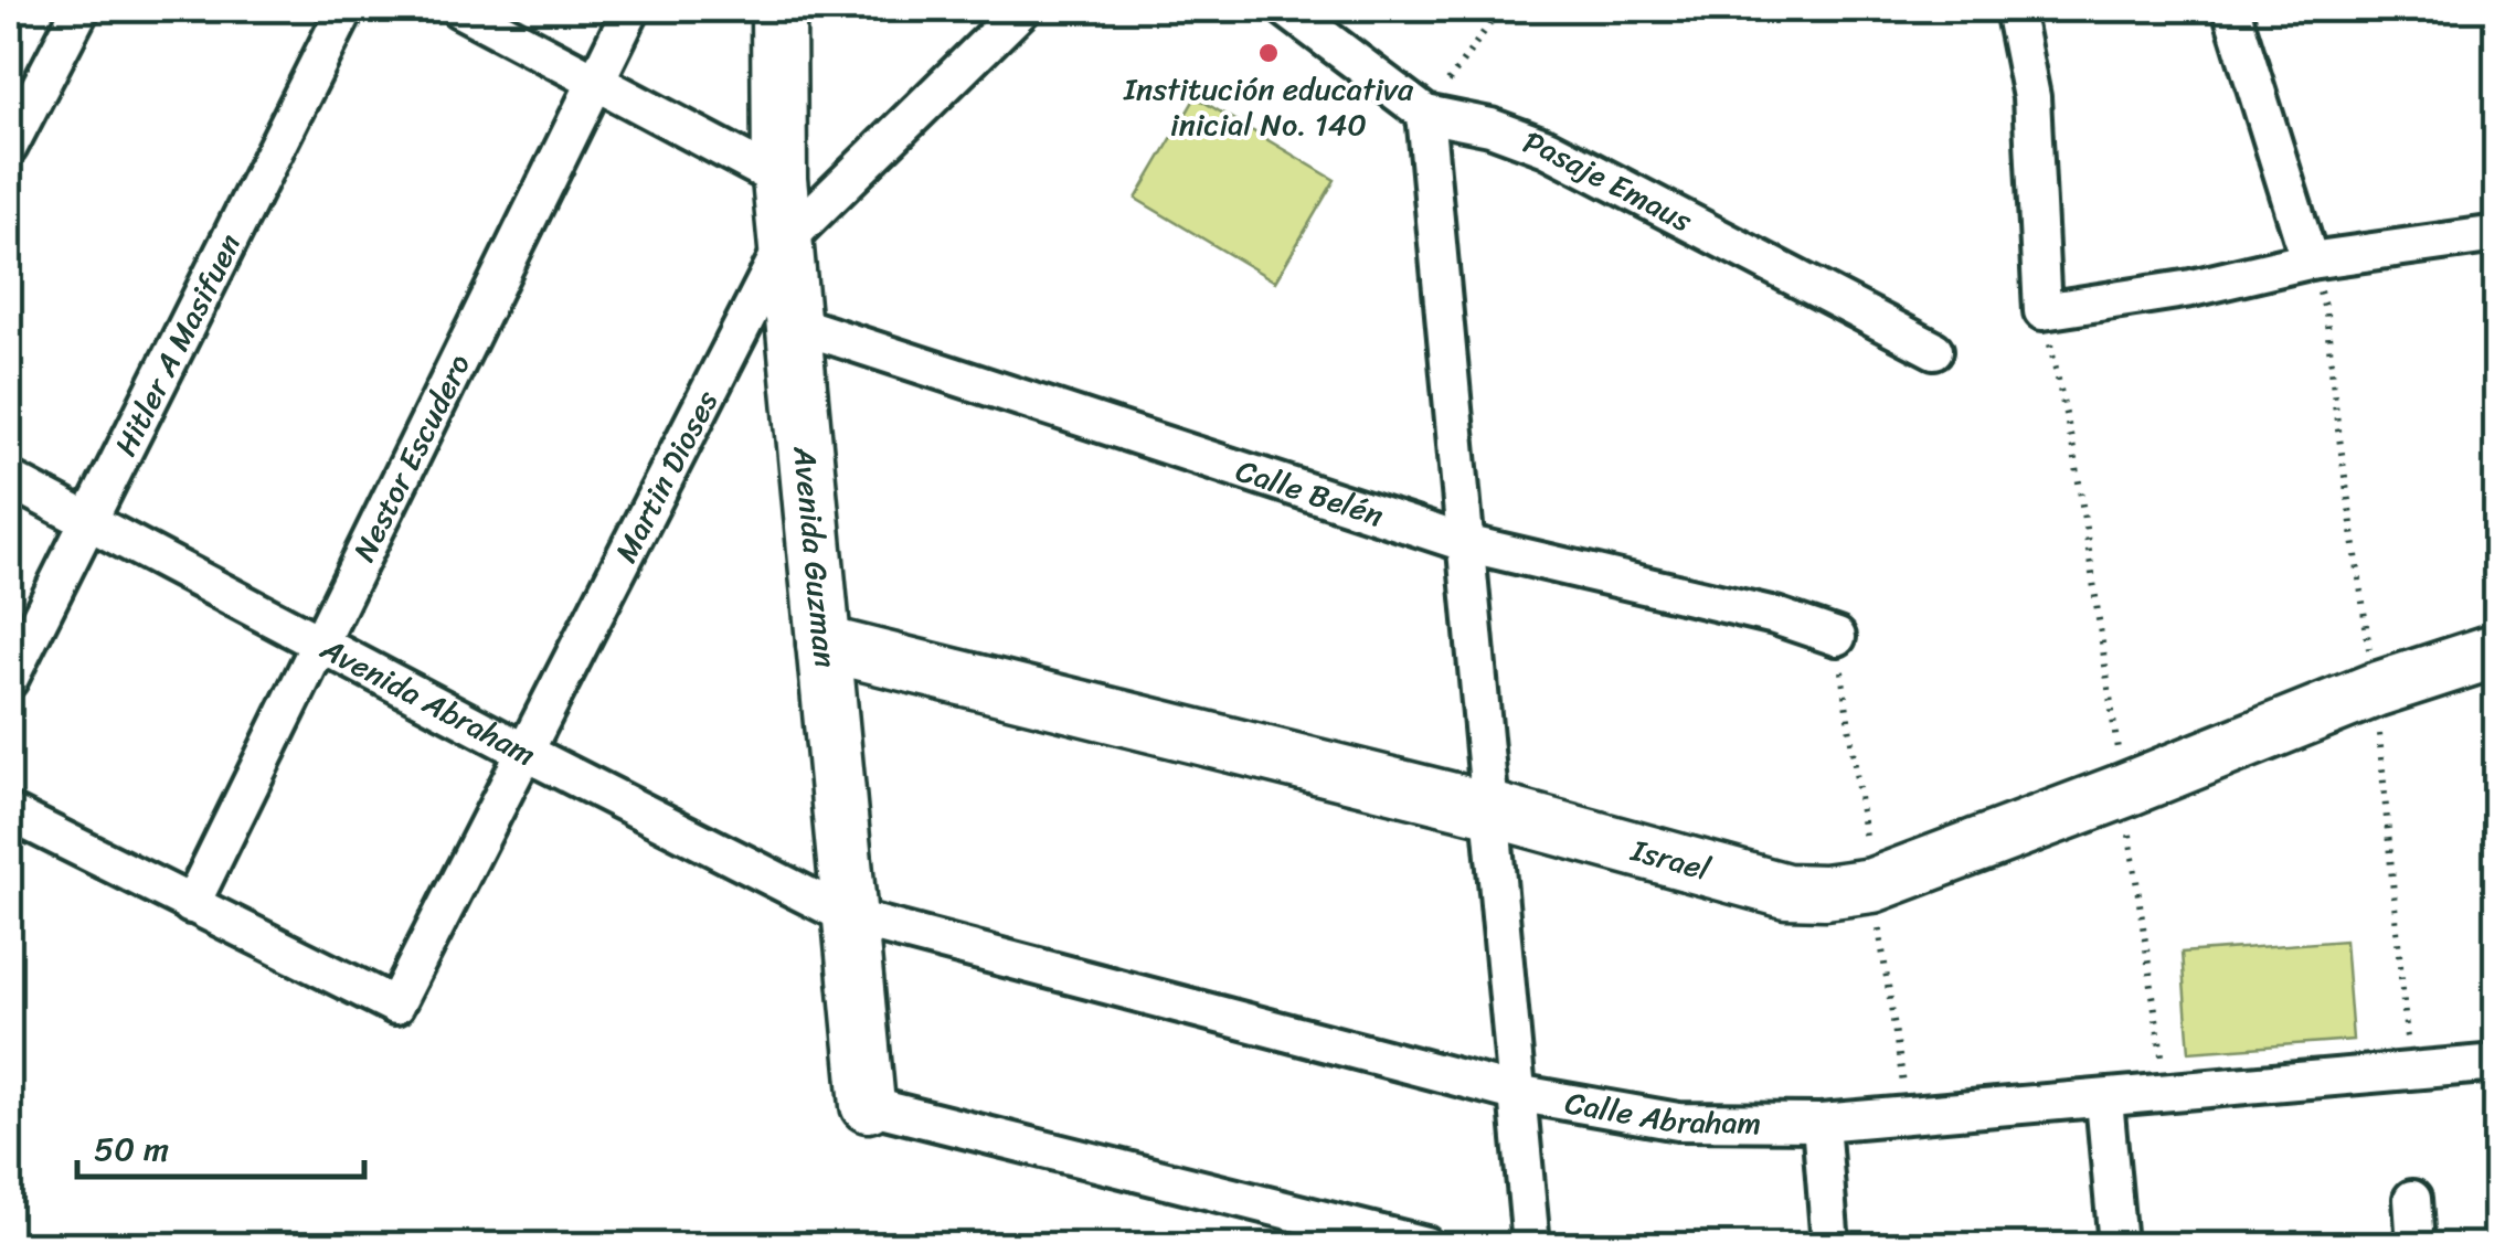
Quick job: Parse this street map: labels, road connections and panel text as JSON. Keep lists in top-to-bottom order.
{
  "streets": {
    "street": [
      "Pasaje Emaus",
      "Hitler A Masifuen",
      "Nestor Escudero",
      "Martin Dioses",
      "Calle Belén",
      "Avenida Guzman",
      "Avenida Abraham",
      "Israel",
      "Calle Abraham"
    ]
  },
  "crossings": [
    ["Hitler A Masifuen", "Avenida Abraham"],
    ["Nestor Escudero", "Martin Dioses"],
    ["Nestor Escudero", "Avenida Abraham"],
    ["Martin Dioses", "Avenida Guzman"],
    ["Martin Dioses", "Avenida Abraham"],
    ["Calle Belén", "Avenida Guzman"],
    ["Avenida Guzman", "Avenida Abraham"],
    ["Avenida Guzman", "Israel"],
    ["Avenida Guzman", "Calle Abraham"],
    ["Avenida Abraham", "Calle Abraham"]
  ],
  "places": ["Institución educativa inicial No. 140"],
  "scale_bar": "50 m"
}
